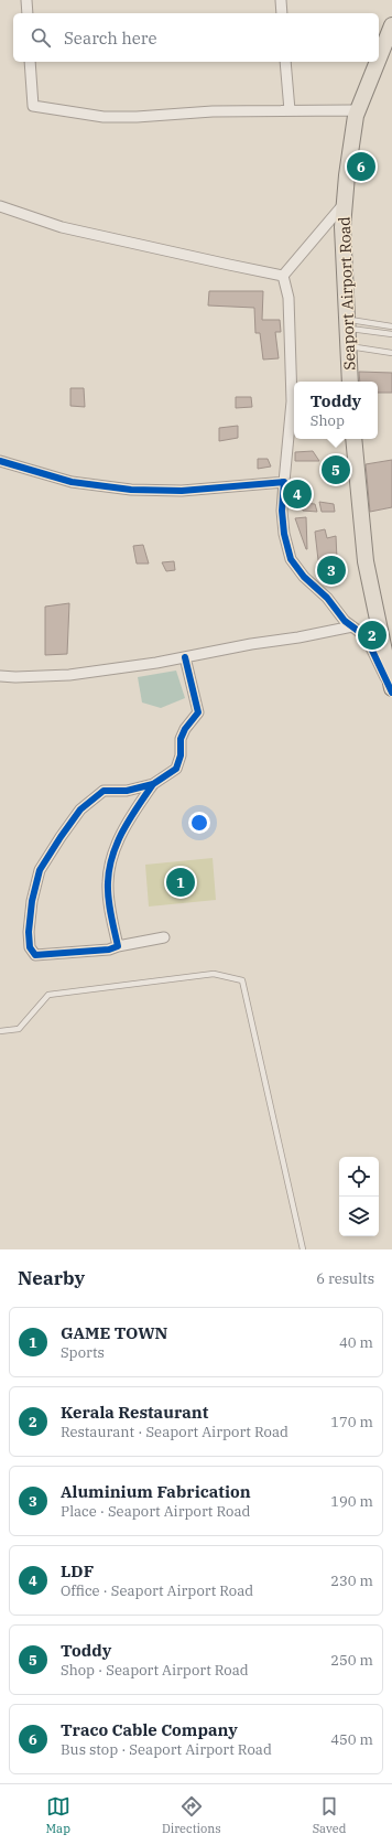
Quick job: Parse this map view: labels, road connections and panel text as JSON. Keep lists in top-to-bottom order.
{
  "streets": {
    "main road": ["Seaport Airport Road"]
  },
  "page": {
    "search": "Search here",
    "pins": [
      "6",
      "5",
      "4",
      "3",
      "2",
      "1"
    ],
    "popup": ["Toddy", "Shop"],
    "heading": ["Nearby", "6 results"],
    "list": [
      {
        "mark": "1",
        "name": "GAME TOWN",
        "note": "Sports",
        "value": "40 m"
      },
      {
        "mark": "2",
        "name": "Kerala Restaurant",
        "note": "Restaurant · Seaport Airport Road",
        "value": "170 m"
      },
      {
        "mark": "3",
        "name": "Aluminium Fabrication",
        "note": "Place · Seaport Airport Road",
        "value": "190 m"
      },
      {
        "mark": "4",
        "name": "LDF",
        "note": "Office · Seaport Airport Road",
        "value": "230 m"
      },
      {
        "mark": "5",
        "name": "Toddy",
        "note": "Shop · Seaport Airport Road",
        "value": "250 m"
      },
      {
        "mark": "6",
        "name": "Traco Cable Company",
        "note": "Bus stop · Seaport Airport Road",
        "value": "450 m"
      }
    ],
    "nav": ["Map", "Directions", "Saved"]
  }
}
